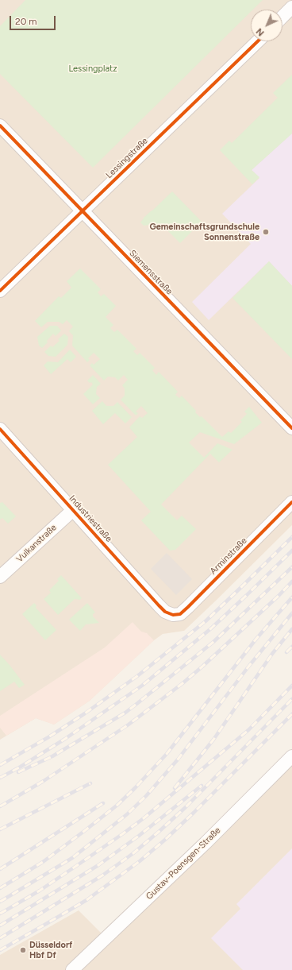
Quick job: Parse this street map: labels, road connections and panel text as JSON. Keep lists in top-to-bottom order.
{
  "streets": {
    "street": [
      "Lessingstraße",
      "Siemensstraße",
      "Industriestraße",
      "Vulkanstraße",
      "Arminstraße",
      "Gustav-Poensgen-Straße"
    ]
  },
  "crossings": [
    ["Lessingstraße", "Siemensstraße"],
    ["Industriestraße", "Vulkanstraße"],
    ["Industriestraße", "Arminstraße"]
  ],
  "parks": ["Lessingplatz"],
  "places": ["Gemeinschaftsgrundschule Sonnenstraße", "Düsseldorf Hbf Df"],
  "scale_bar": "20 m",
  "north": "bottom left"
}
